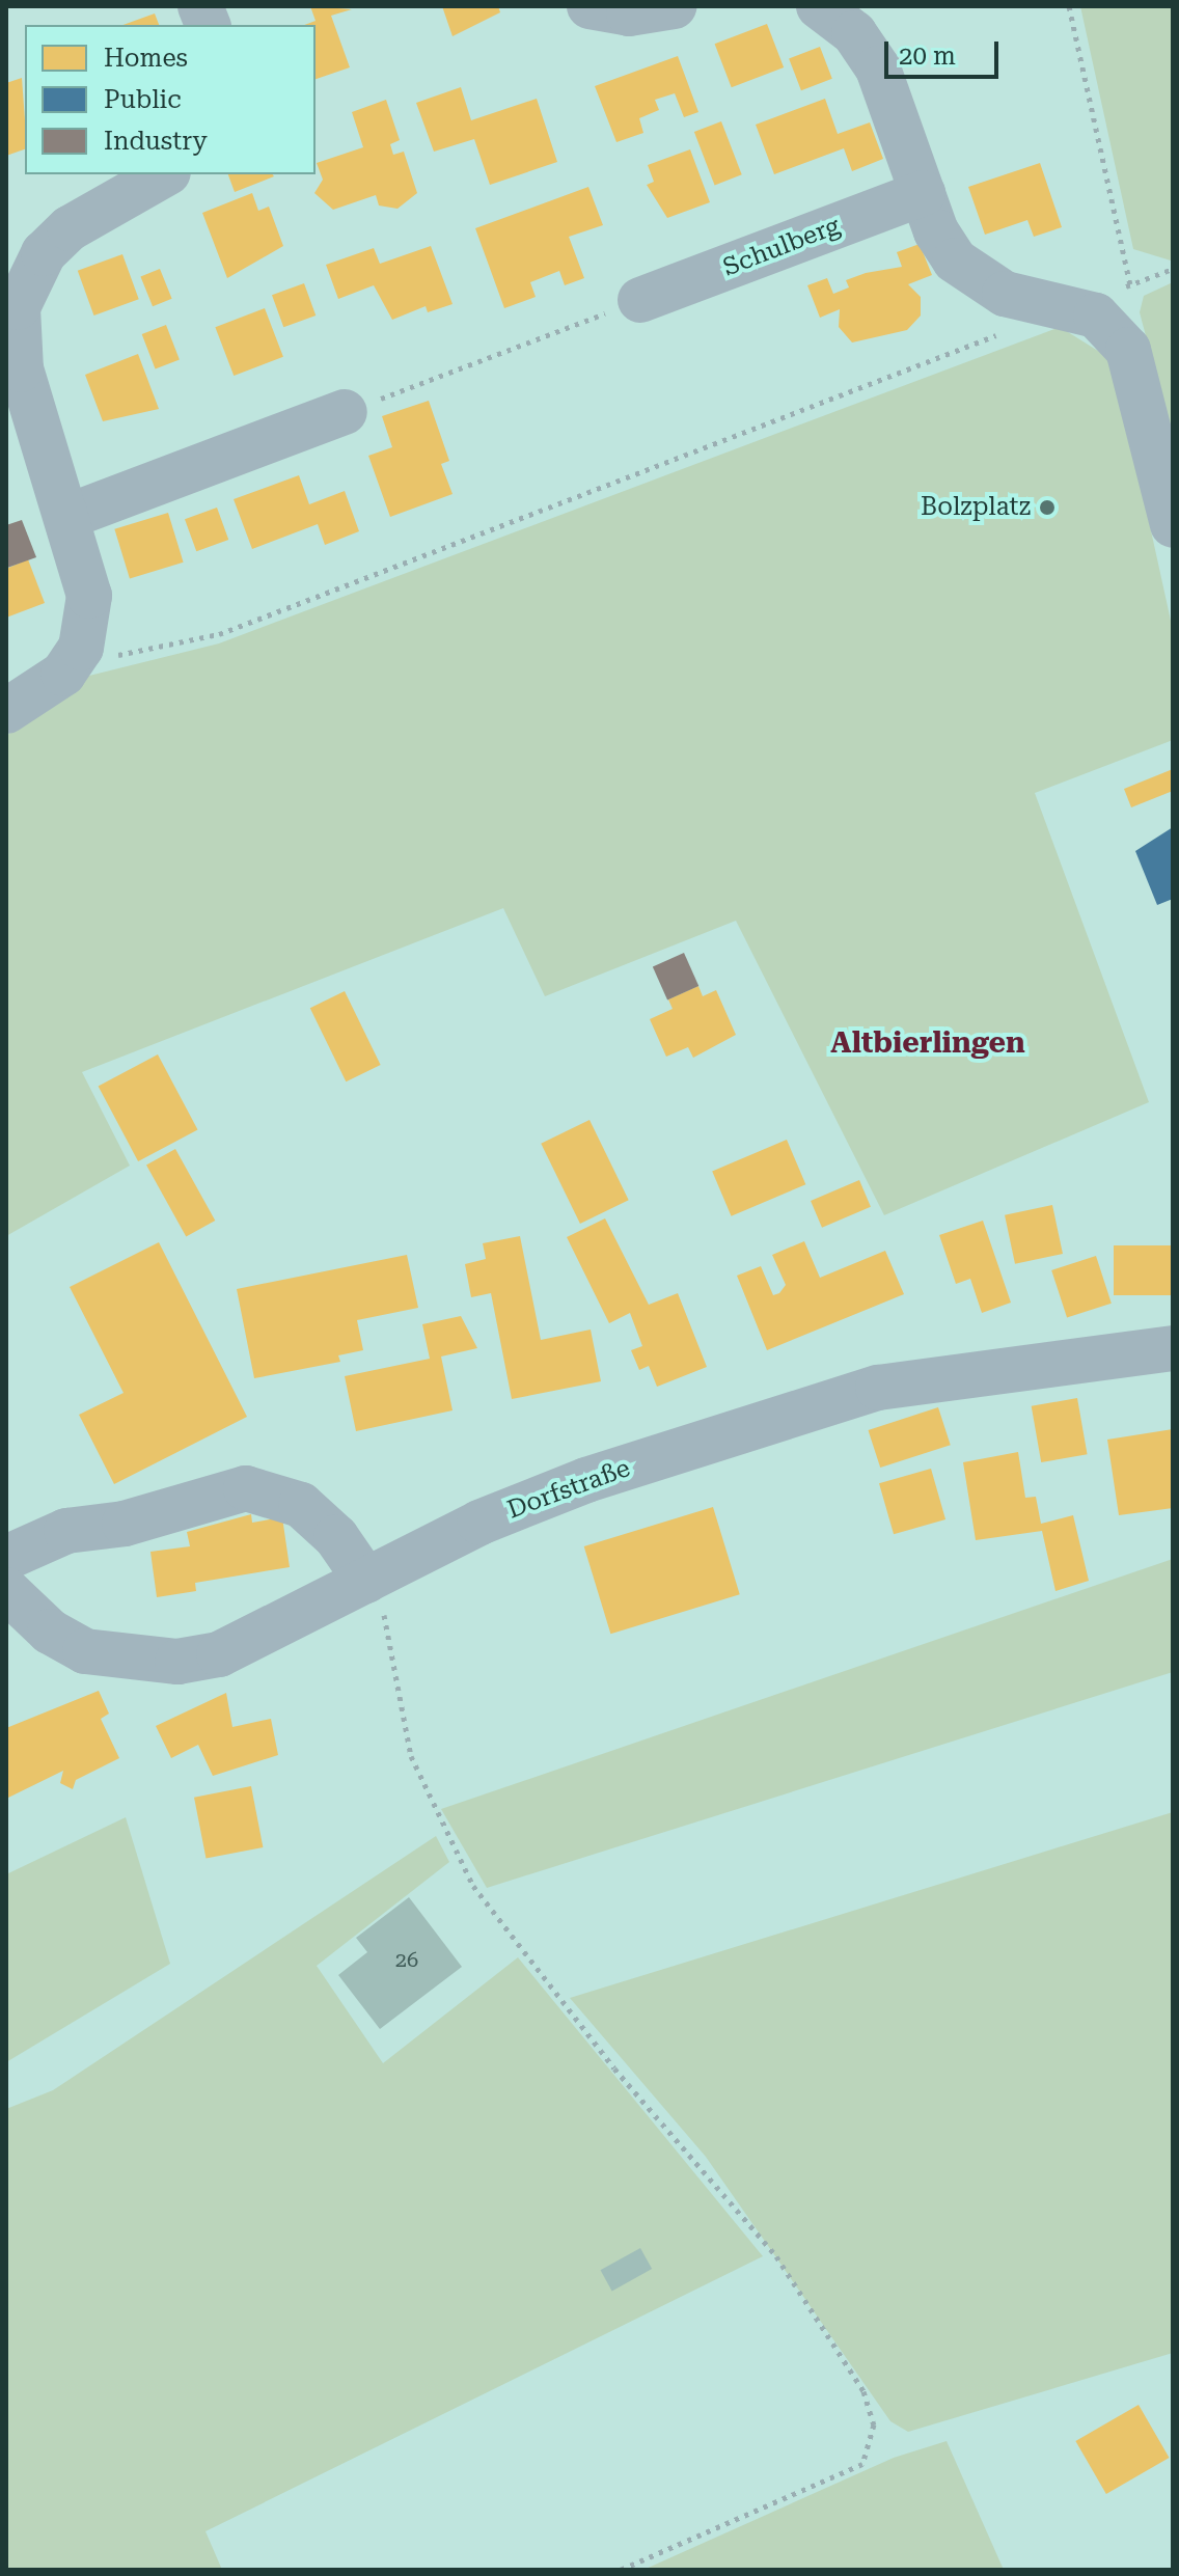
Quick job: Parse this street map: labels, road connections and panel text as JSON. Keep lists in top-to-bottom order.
{
  "streets": {
    "street": ["Schulberg", "Dorfstraße"]
  },
  "districts": ["Altbierlingen"],
  "places": ["Bolzplatz"],
  "house_numbers": ["26"],
  "legend": ["Homes", "Public", "Industry"],
  "scale_bar": "20 m"
}
